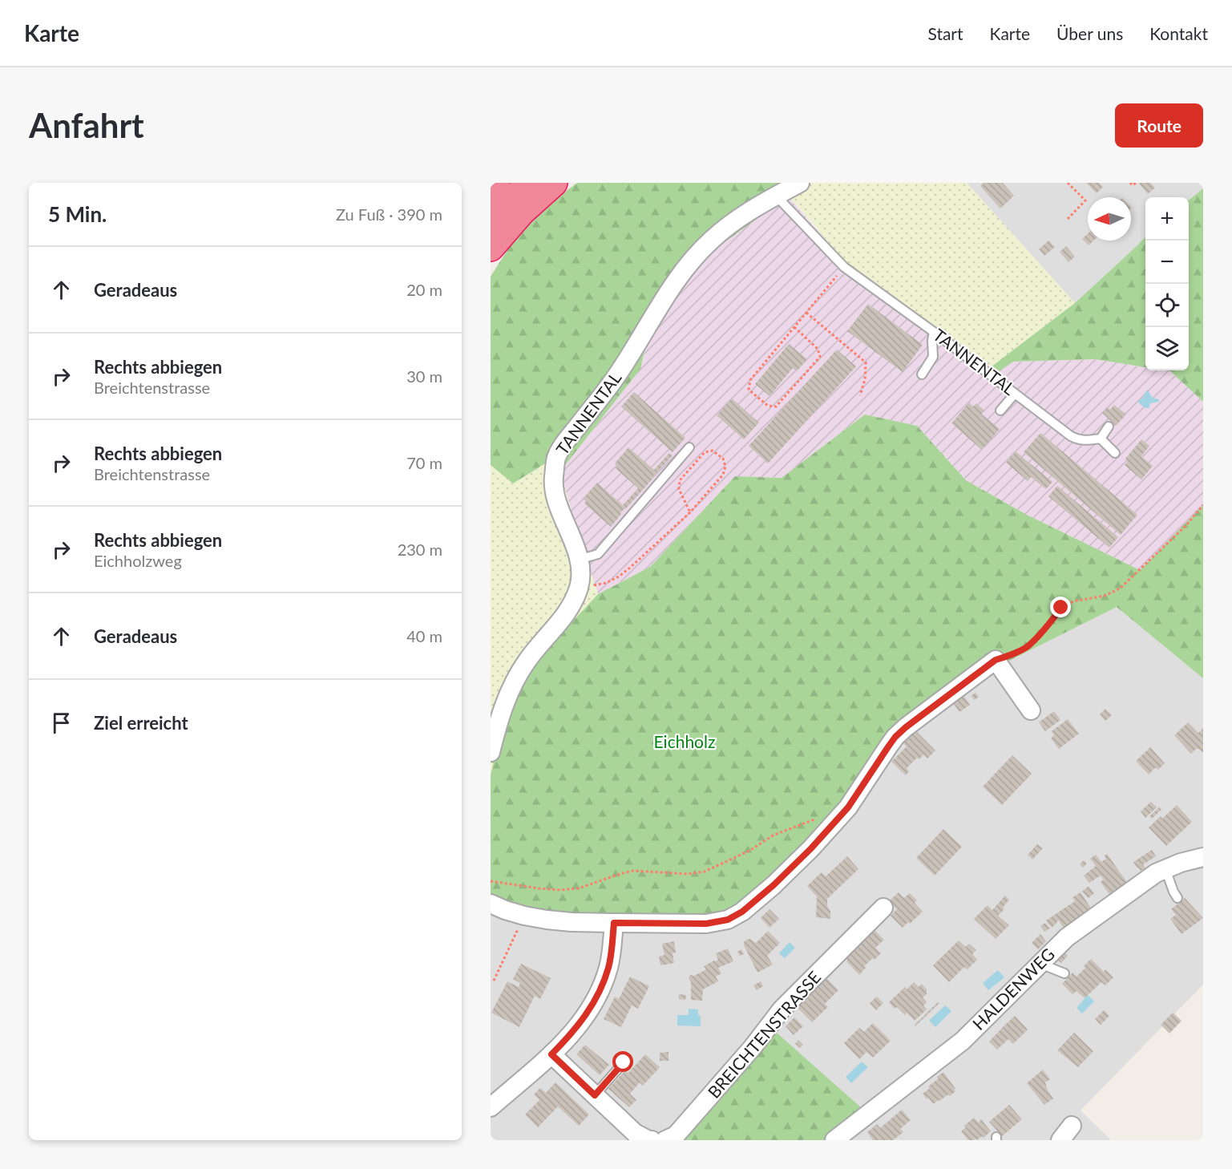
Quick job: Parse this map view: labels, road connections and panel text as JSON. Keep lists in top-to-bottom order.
{
  "streets": {
    "street": ["TANNENTAL", "HALDENWEG", "BREICHTENSTRASSE"]
  },
  "parks": ["Eichholz"],
  "north": "left",
  "page": {
    "header": "Karte",
    "nav": [
      "Start",
      "Karte",
      "Über uns",
      "Kontakt"
    ],
    "buttons": "Route",
    "title": "Anfahrt",
    "heading": ["5 Min.", "Zu Fuß · 390 m"],
    "map_buttons": ["+", "−"],
    "list": [
      ["Geradeaus", "20 m"],
      ["Rechts abbiegen", "Breichtenstrasse", "30 m"],
      ["Rechts abbiegen", "Breichtenstrasse", "70 m"],
      ["Rechts abbiegen", "Eichholzweg", "230 m"],
      ["Geradeaus", "40 m"],
      "Ziel erreicht"
    ]
  }
}
